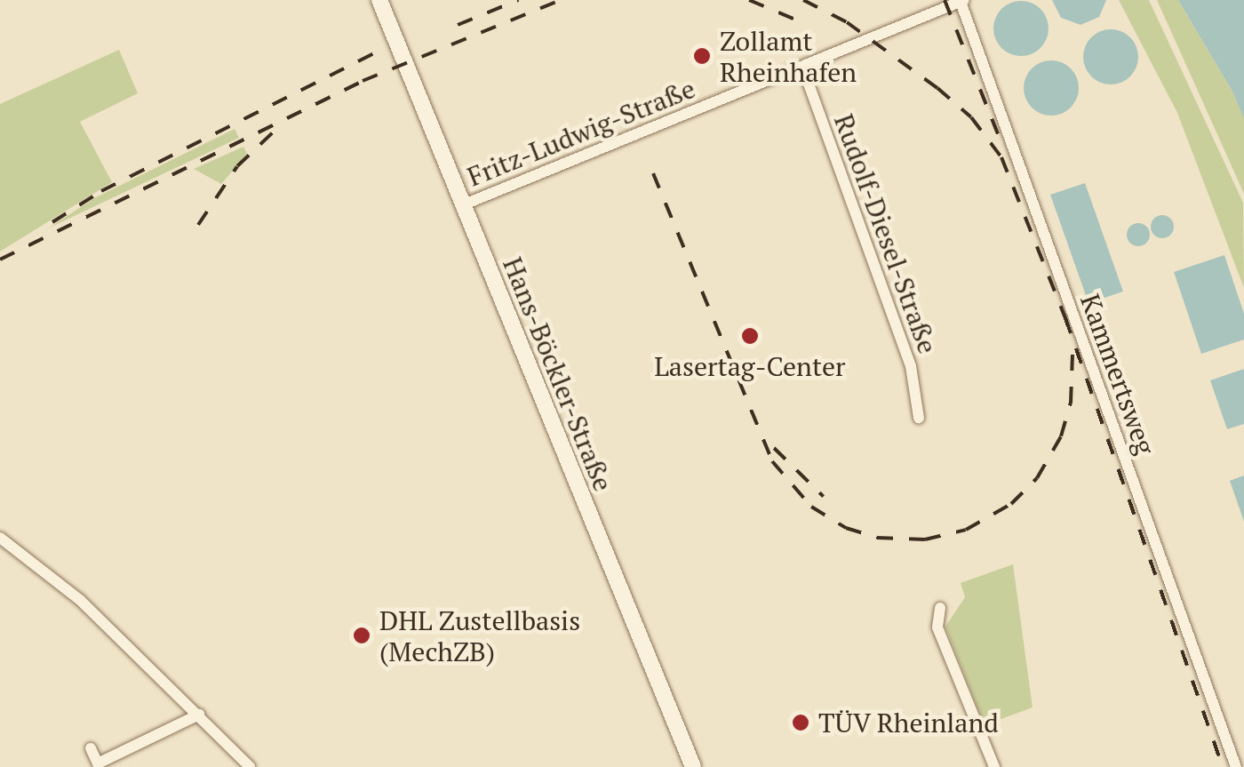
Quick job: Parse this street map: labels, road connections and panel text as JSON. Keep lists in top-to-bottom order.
{
  "streets": {
    "main road": ["Hans-Böckler-Straße"],
    "street": ["Fritz-Ludwig-Straße", "Rudolf-Diesel-Straße", "Kammertsweg"]
  },
  "crossings": [
    ["Fritz-Ludwig-Straße", "Rudolf-Diesel-Straße"],
    ["Fritz-Ludwig-Straße", "Hans-Böckler-Straße"],
    ["Fritz-Ludwig-Straße", "Kammertsweg"]
  ],
  "places": [
    "Zollamt Rheinhafen",
    "Lasertag-Center",
    "DHL Zustellbasis (MechZB)",
    "TÜV Rheinland"
  ]
}
